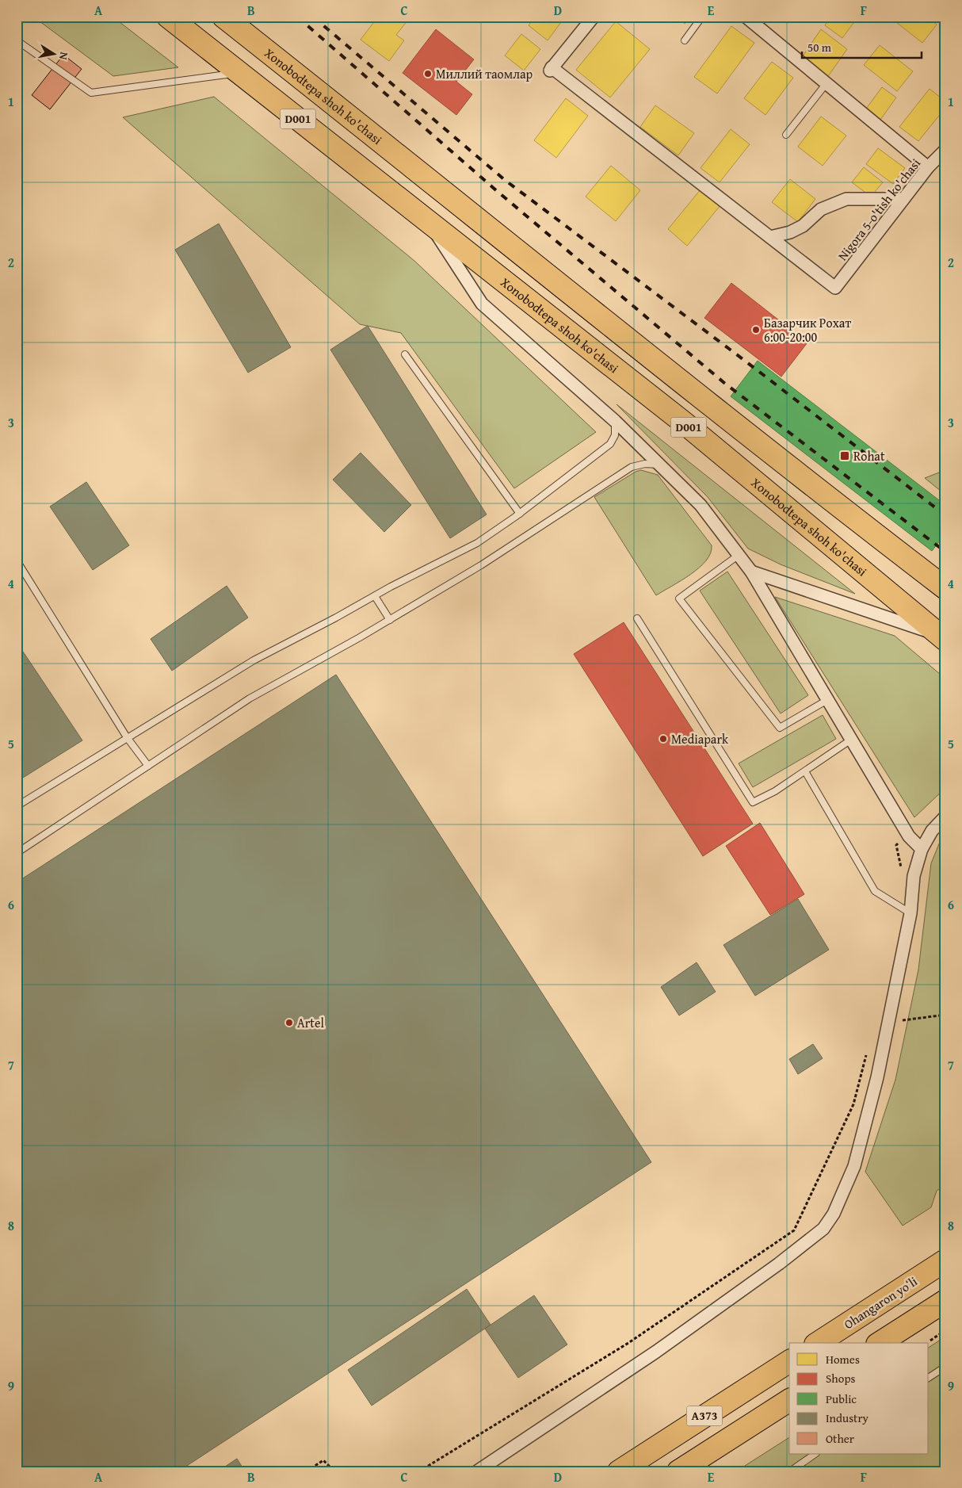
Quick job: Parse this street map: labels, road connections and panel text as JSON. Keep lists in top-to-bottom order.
{
  "streets": {
    "highway": [
      "Xonobodtepa shoh ko'chasi",
      "D001",
      "Ohangaron yoʻli",
      "A373"
    ],
    "street": ["Nigora 5-o'tish ko'chasi"]
  },
  "places": {
    "other": [
      "Миллий таомлар",
      "Базарчик Рохат 6:00-20:00",
      "Mediapark",
      "Artel"
    ],
    "transit": ["Rohat"]
  },
  "legend": [
    "Homes",
    "Shops",
    "Public",
    "Industry",
    "Other"
  ],
  "scale_bar": "50 m",
  "north": "right",
  "grid": {
    "columns": [
      "A",
      "B",
      "C",
      "D",
      "E",
      "F"
    ],
    "rows": [
      "1",
      "2",
      "3",
      "4",
      "5",
      "6",
      "7",
      "8",
      "9"
    ]
  }
}
